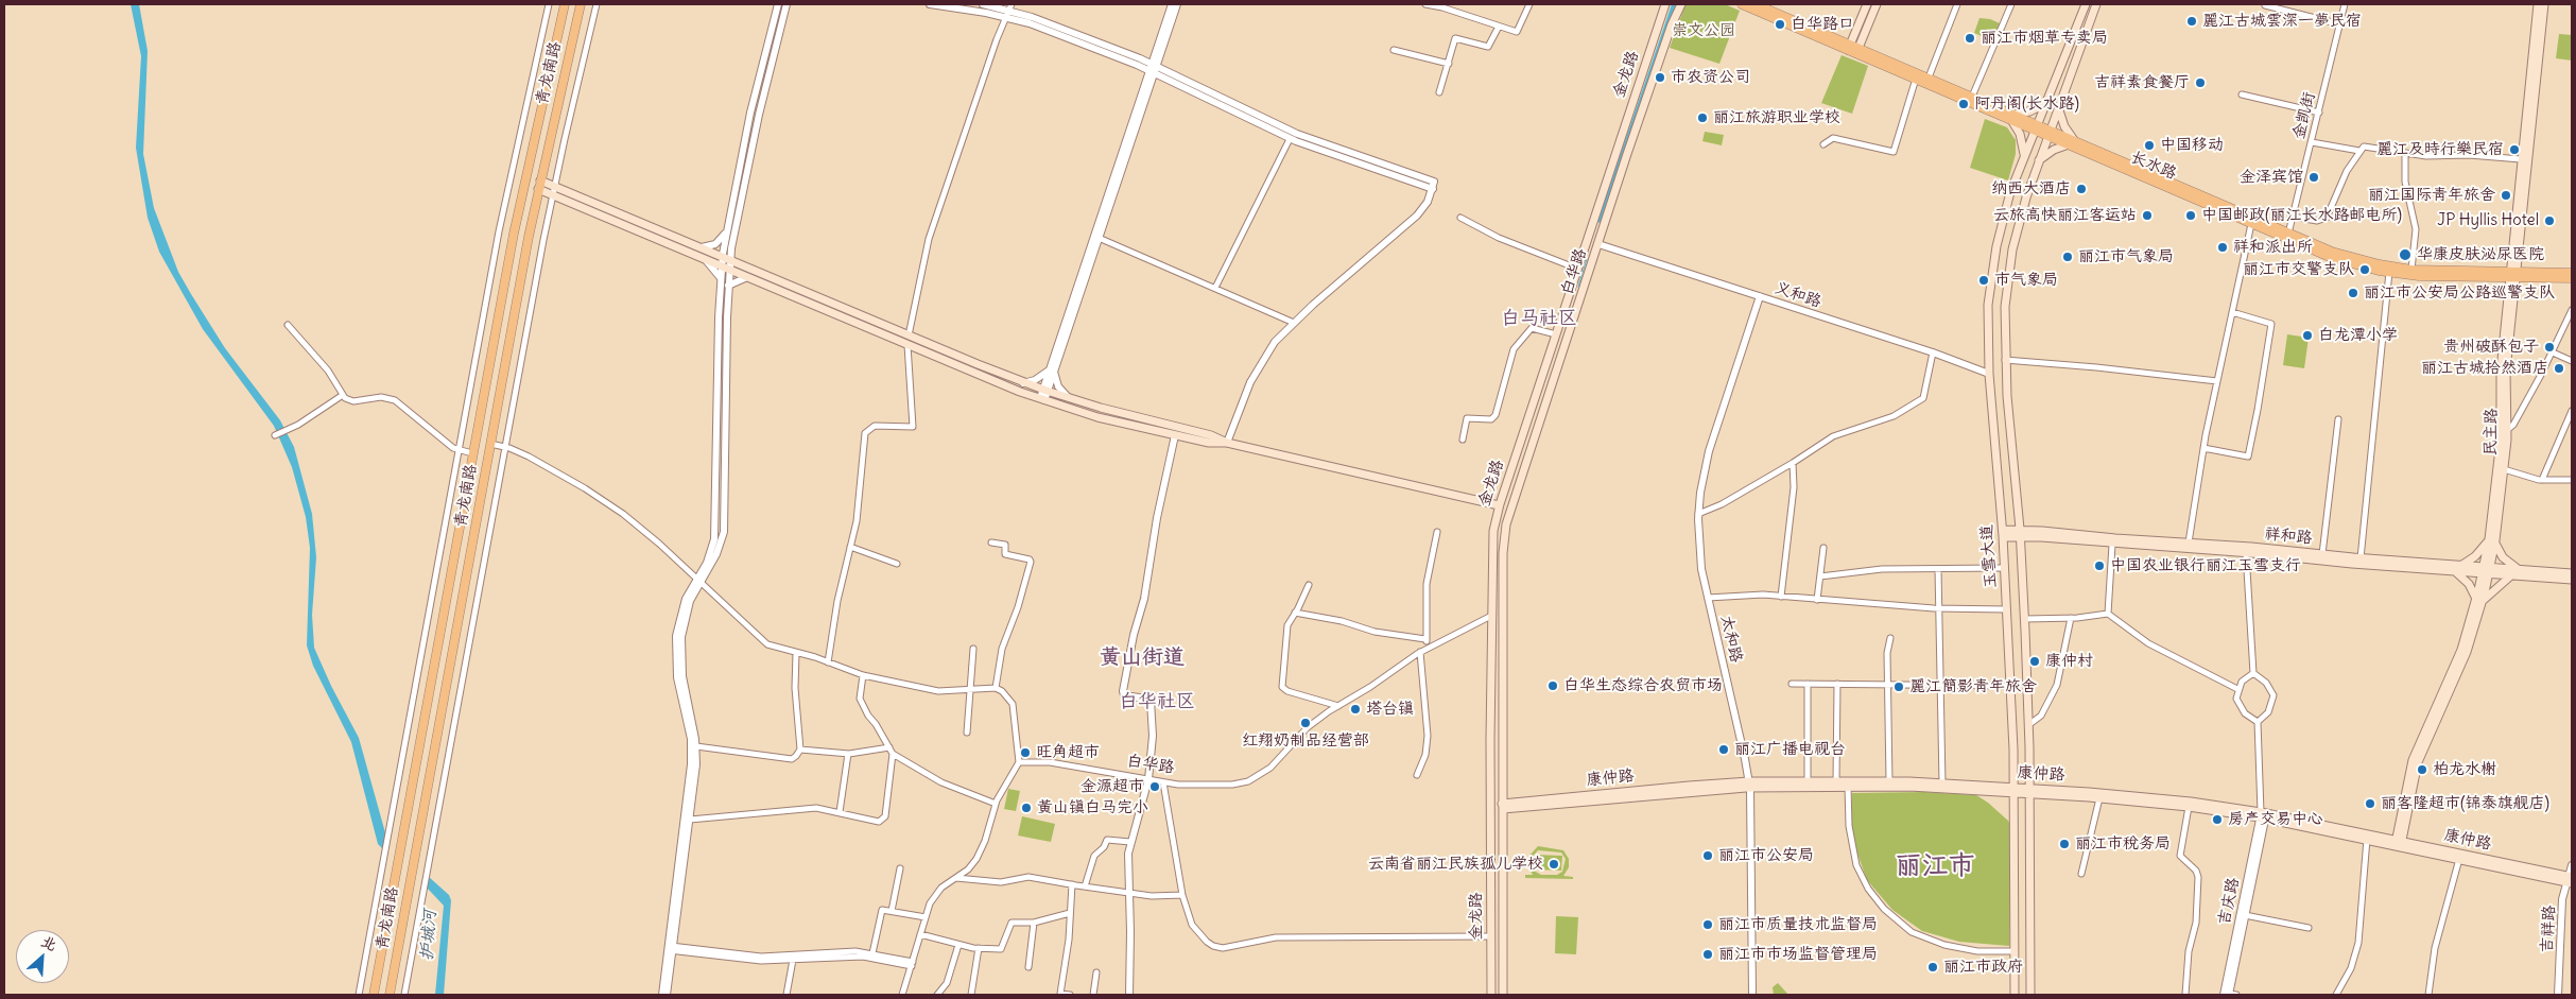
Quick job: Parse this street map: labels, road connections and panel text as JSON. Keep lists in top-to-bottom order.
{
  "streets": {
    "main road": [
      "青龙南路",
      "金龙路",
      "长水路",
      "白华路",
      "民主路",
      "祥和路",
      "玉雪大道",
      "康仲路"
    ],
    "street": [
      "金凯街",
      "义和路",
      "太和路",
      "吉庆路",
      "吉祥路"
    ]
  },
  "crossings": [
    ["金龙路", "白华路"],
    ["金龙路", "康仲路"],
    ["金凯街", "长水路"],
    ["长水路", "民主路"],
    ["长水路", "玉雪大道"],
    ["白华路", "义和路"],
    ["义和路", "玉雪大道"],
    ["义和路", "太和路"],
    ["民主路", "祥和路"],
    ["民主路", "康仲路"],
    ["祥和路", "玉雪大道"],
    ["玉雪大道", "康仲路"],
    ["太和路", "康仲路"],
    ["康仲路", "吉庆路"],
    ["康仲路", "吉祥路"]
  ],
  "districts": [
    "白马社区",
    "黄山街道",
    "白华社区",
    "丽江市"
  ],
  "water": ["护城河"],
  "parks": ["崇文公园"],
  "places": [
    "麗江古城雲深一夢民宿",
    "白华路口",
    "丽江市烟草专卖局",
    "市农资公司",
    "吉祥素食餐厅",
    "阿丹阁(长水路)",
    "丽江旅游职业学校",
    "中国移动",
    "麗江及時行樂民宿",
    "金泽宾馆",
    "纳西大酒店",
    "丽江国际青年旅舍",
    "云旅高快丽江客运站",
    "中国邮政(丽江长水路邮电所)",
    "JP Hyllis Hotel",
    "祥和派出所",
    "华康皮肤泌尿医院",
    "丽江市气象局",
    "丽江市交警支队",
    "市气象局",
    "丽江市公安局公路巡警支队",
    "白龙潭小学",
    "贵州破酥包子",
    "丽江古城拾然酒店",
    "中国农业银行丽江玉雪支行",
    "康仲村",
    "白华生态综合农贸市场",
    "麗江簡影青年旅舍",
    "塔台镇",
    "红翔奶制品经营部",
    "丽江广播电视台",
    "旺角超市",
    "柏龙水榭",
    "金源超市",
    "丽客隆超市(锦泰旗舰店)",
    "黄山镇白马完小",
    "房产交易中心",
    "丽江市税务局",
    "丽江市公安局",
    "云南省丽江民族孤儿学校",
    "丽江市质量技术监督局",
    "丽江市市场监督管理局",
    "丽江市政府"
  ],
  "north": "top right"
}
